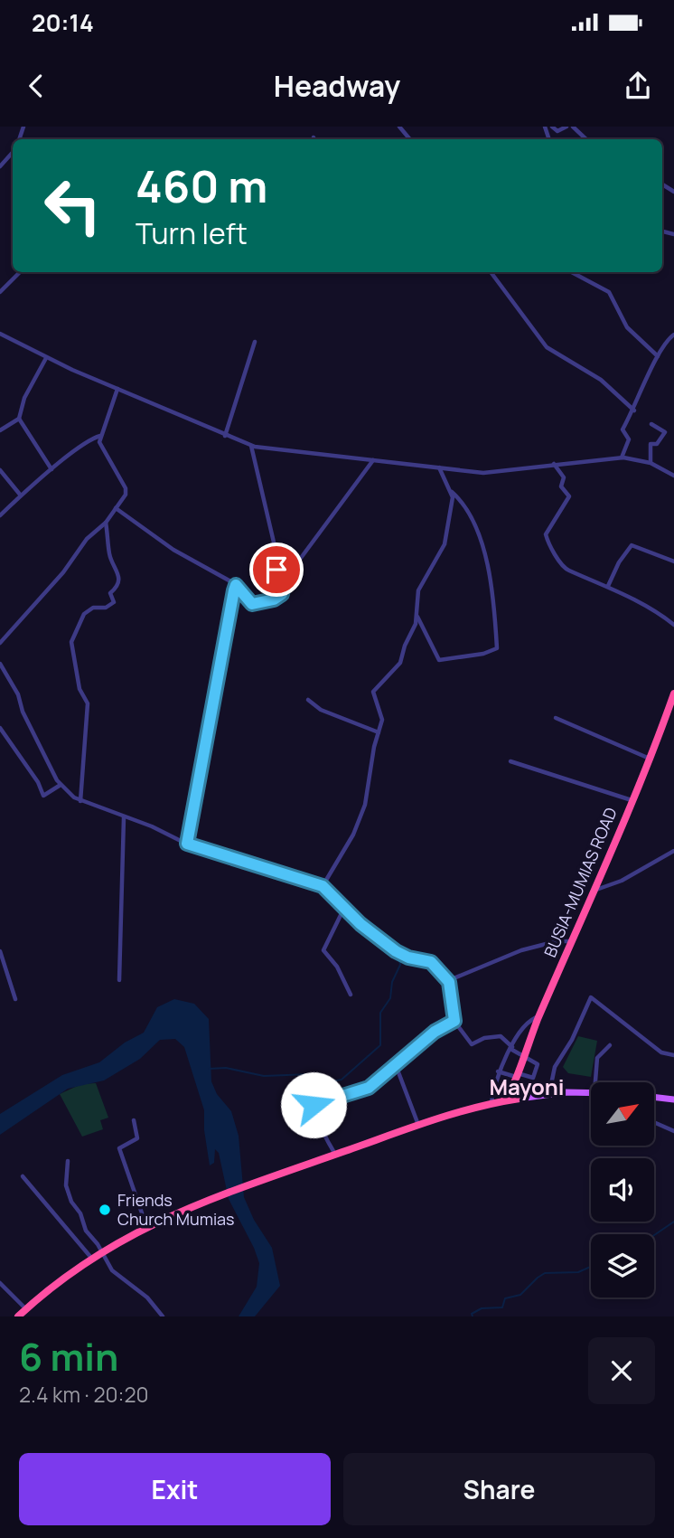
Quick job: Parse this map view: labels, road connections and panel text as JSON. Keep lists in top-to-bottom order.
{
  "streets": {
    "highway": ["BUSIA-MUMIAS ROAD"]
  },
  "districts": ["Mayoni"],
  "places": ["Friends Church Mumias"],
  "north": "top right",
  "page": {
    "status": "20:14",
    "header": "Headway",
    "turn": ["460 m", "Turn left"],
    "heading": ["6 min", "2.4 km · 20:20"],
    "buttons": ["Exit", "Share"]
  }
}
